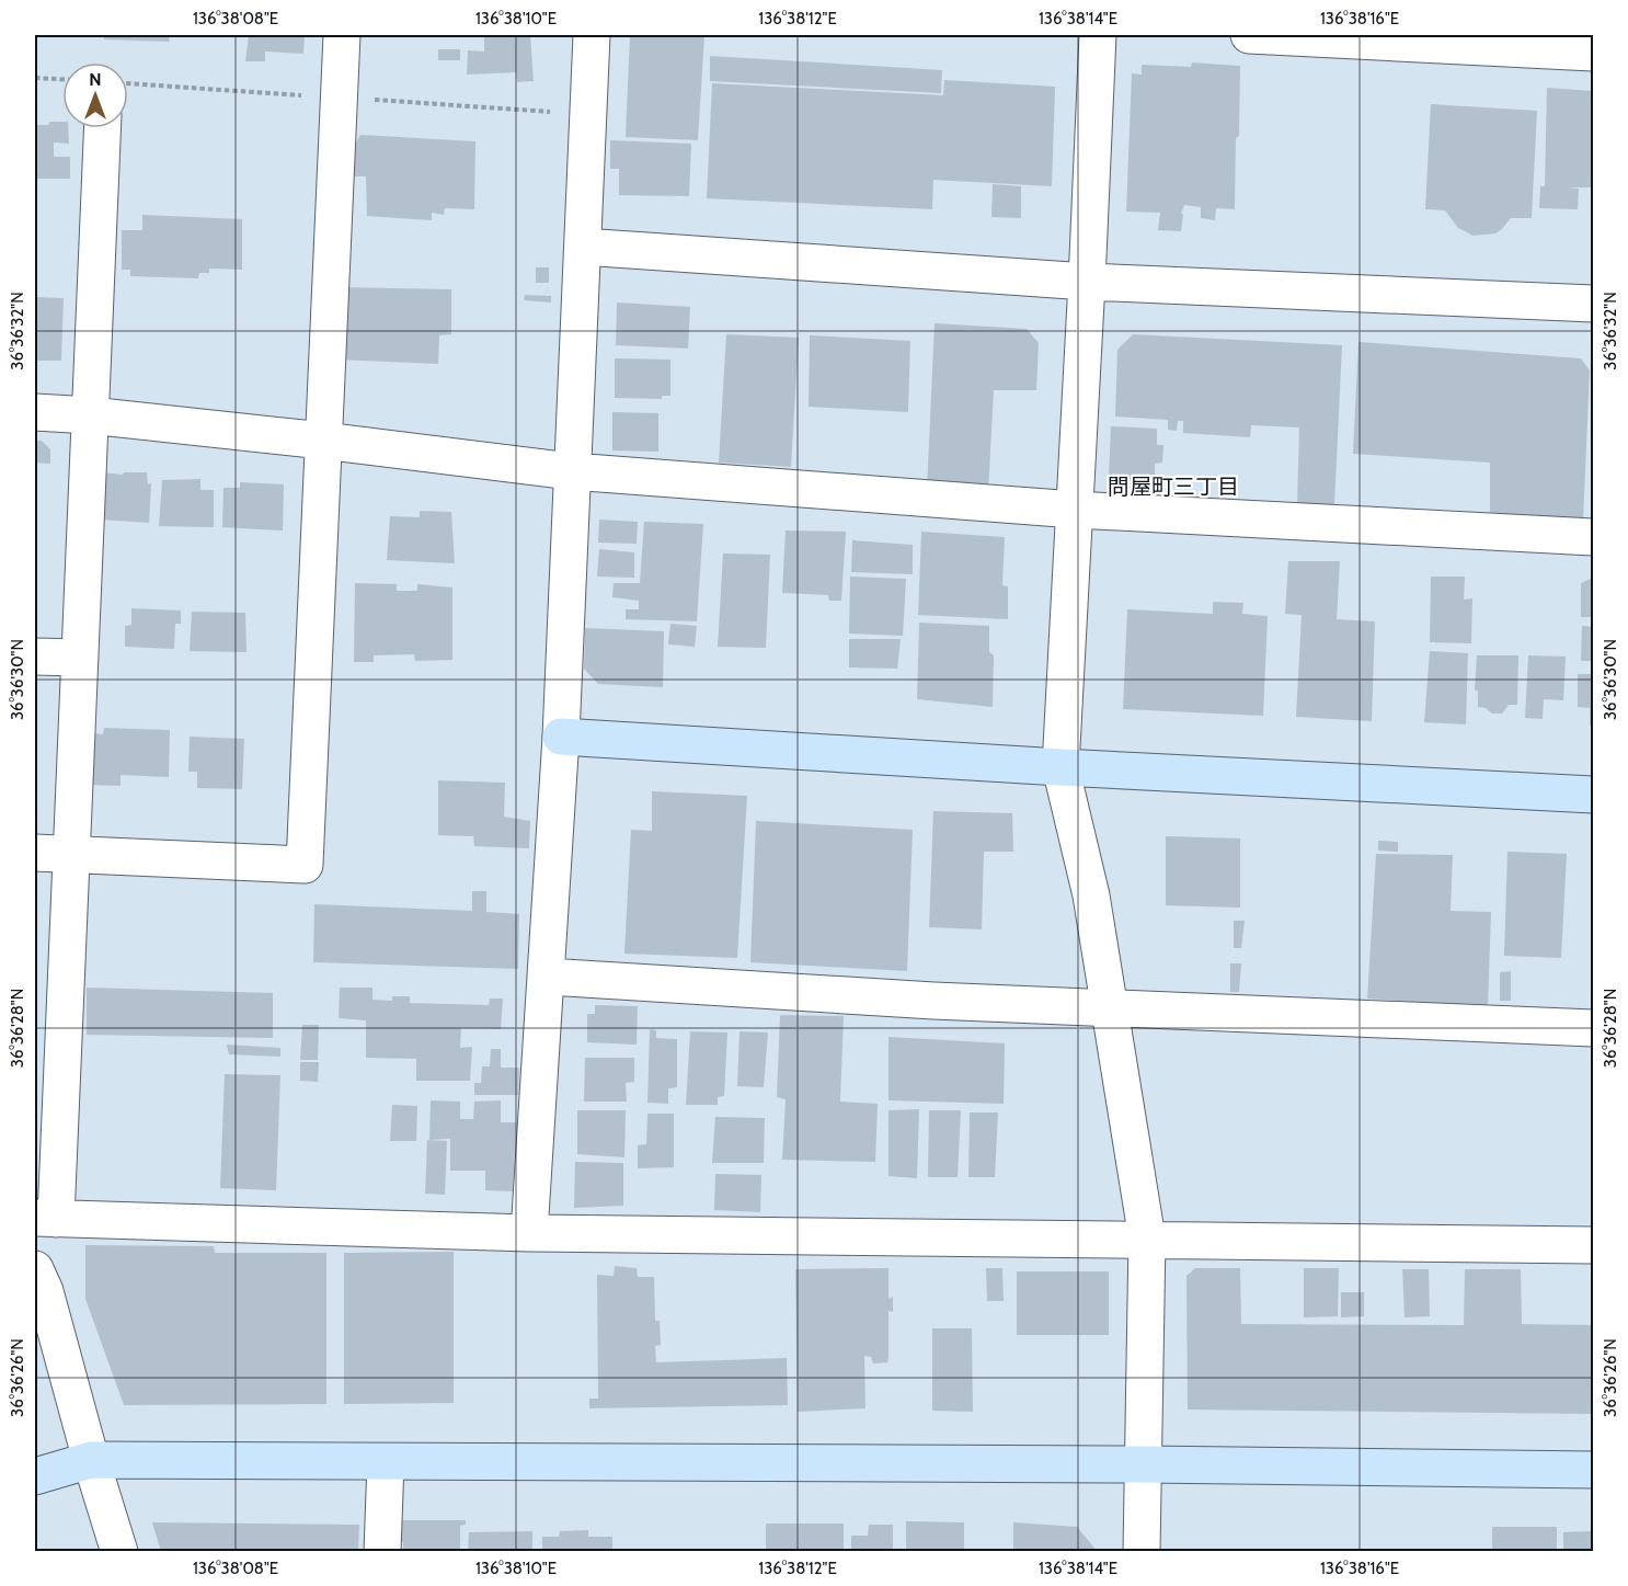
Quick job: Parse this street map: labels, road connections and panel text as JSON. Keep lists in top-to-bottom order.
{
  "districts": ["問屋町三丁目"],
  "north": "top",
  "coordinates": [
    "136°38'08\"E",
    "136°38'10\"E",
    "136°38'12\"E",
    "136°38'14\"E",
    "136°38'16\"E",
    "36°36'32\"N",
    "36°36'30\"N",
    "36°36'28\"N",
    "36°36'26\"N"
  ]
}
